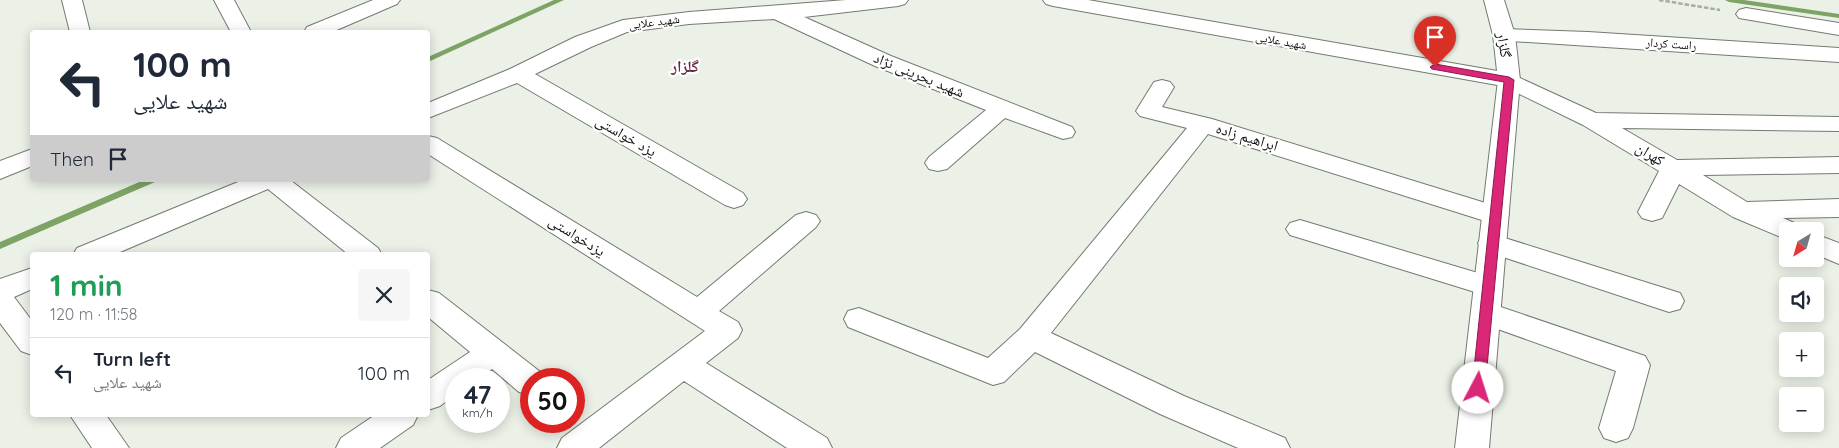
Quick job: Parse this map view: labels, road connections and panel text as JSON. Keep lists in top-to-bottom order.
{
  "streets": {
    "street": [
      "شهید علایی",
      "راست کردار",
      "گلزار",
      "شهید بحرینی نژاد",
      "یزد خواستی",
      "ابراهیم زاده",
      "کهران",
      "یزدخواستی"
    ]
  },
  "crossings": [
    ["شهید علایی", "گلزار"],
    ["شهید علایی", "شهید بحرینی نژاد"],
    ["شهید علایی", "یزد خواستی"],
    ["شهید علایی", "کهران"],
    ["راست کردار", "گلزار"],
    ["گلزار", "ابراهیم زاده"],
    ["گلزار", "کهران"]
  ],
  "districts": ["گلزار"],
  "north": "bottom left",
  "page": {
    "turn": ["100 m", "شهید علایی"],
    "then": "Then",
    "map_buttons": ["+", "−"],
    "heading": ["1 min", "120 m · 11:58"],
    "list": [
      {
        "name": "Turn left",
        "note": "شهید علایی",
        "value": "100 m"
      }
    ],
    "speed": "47 km/h",
    "limit": "50"
  }
}
